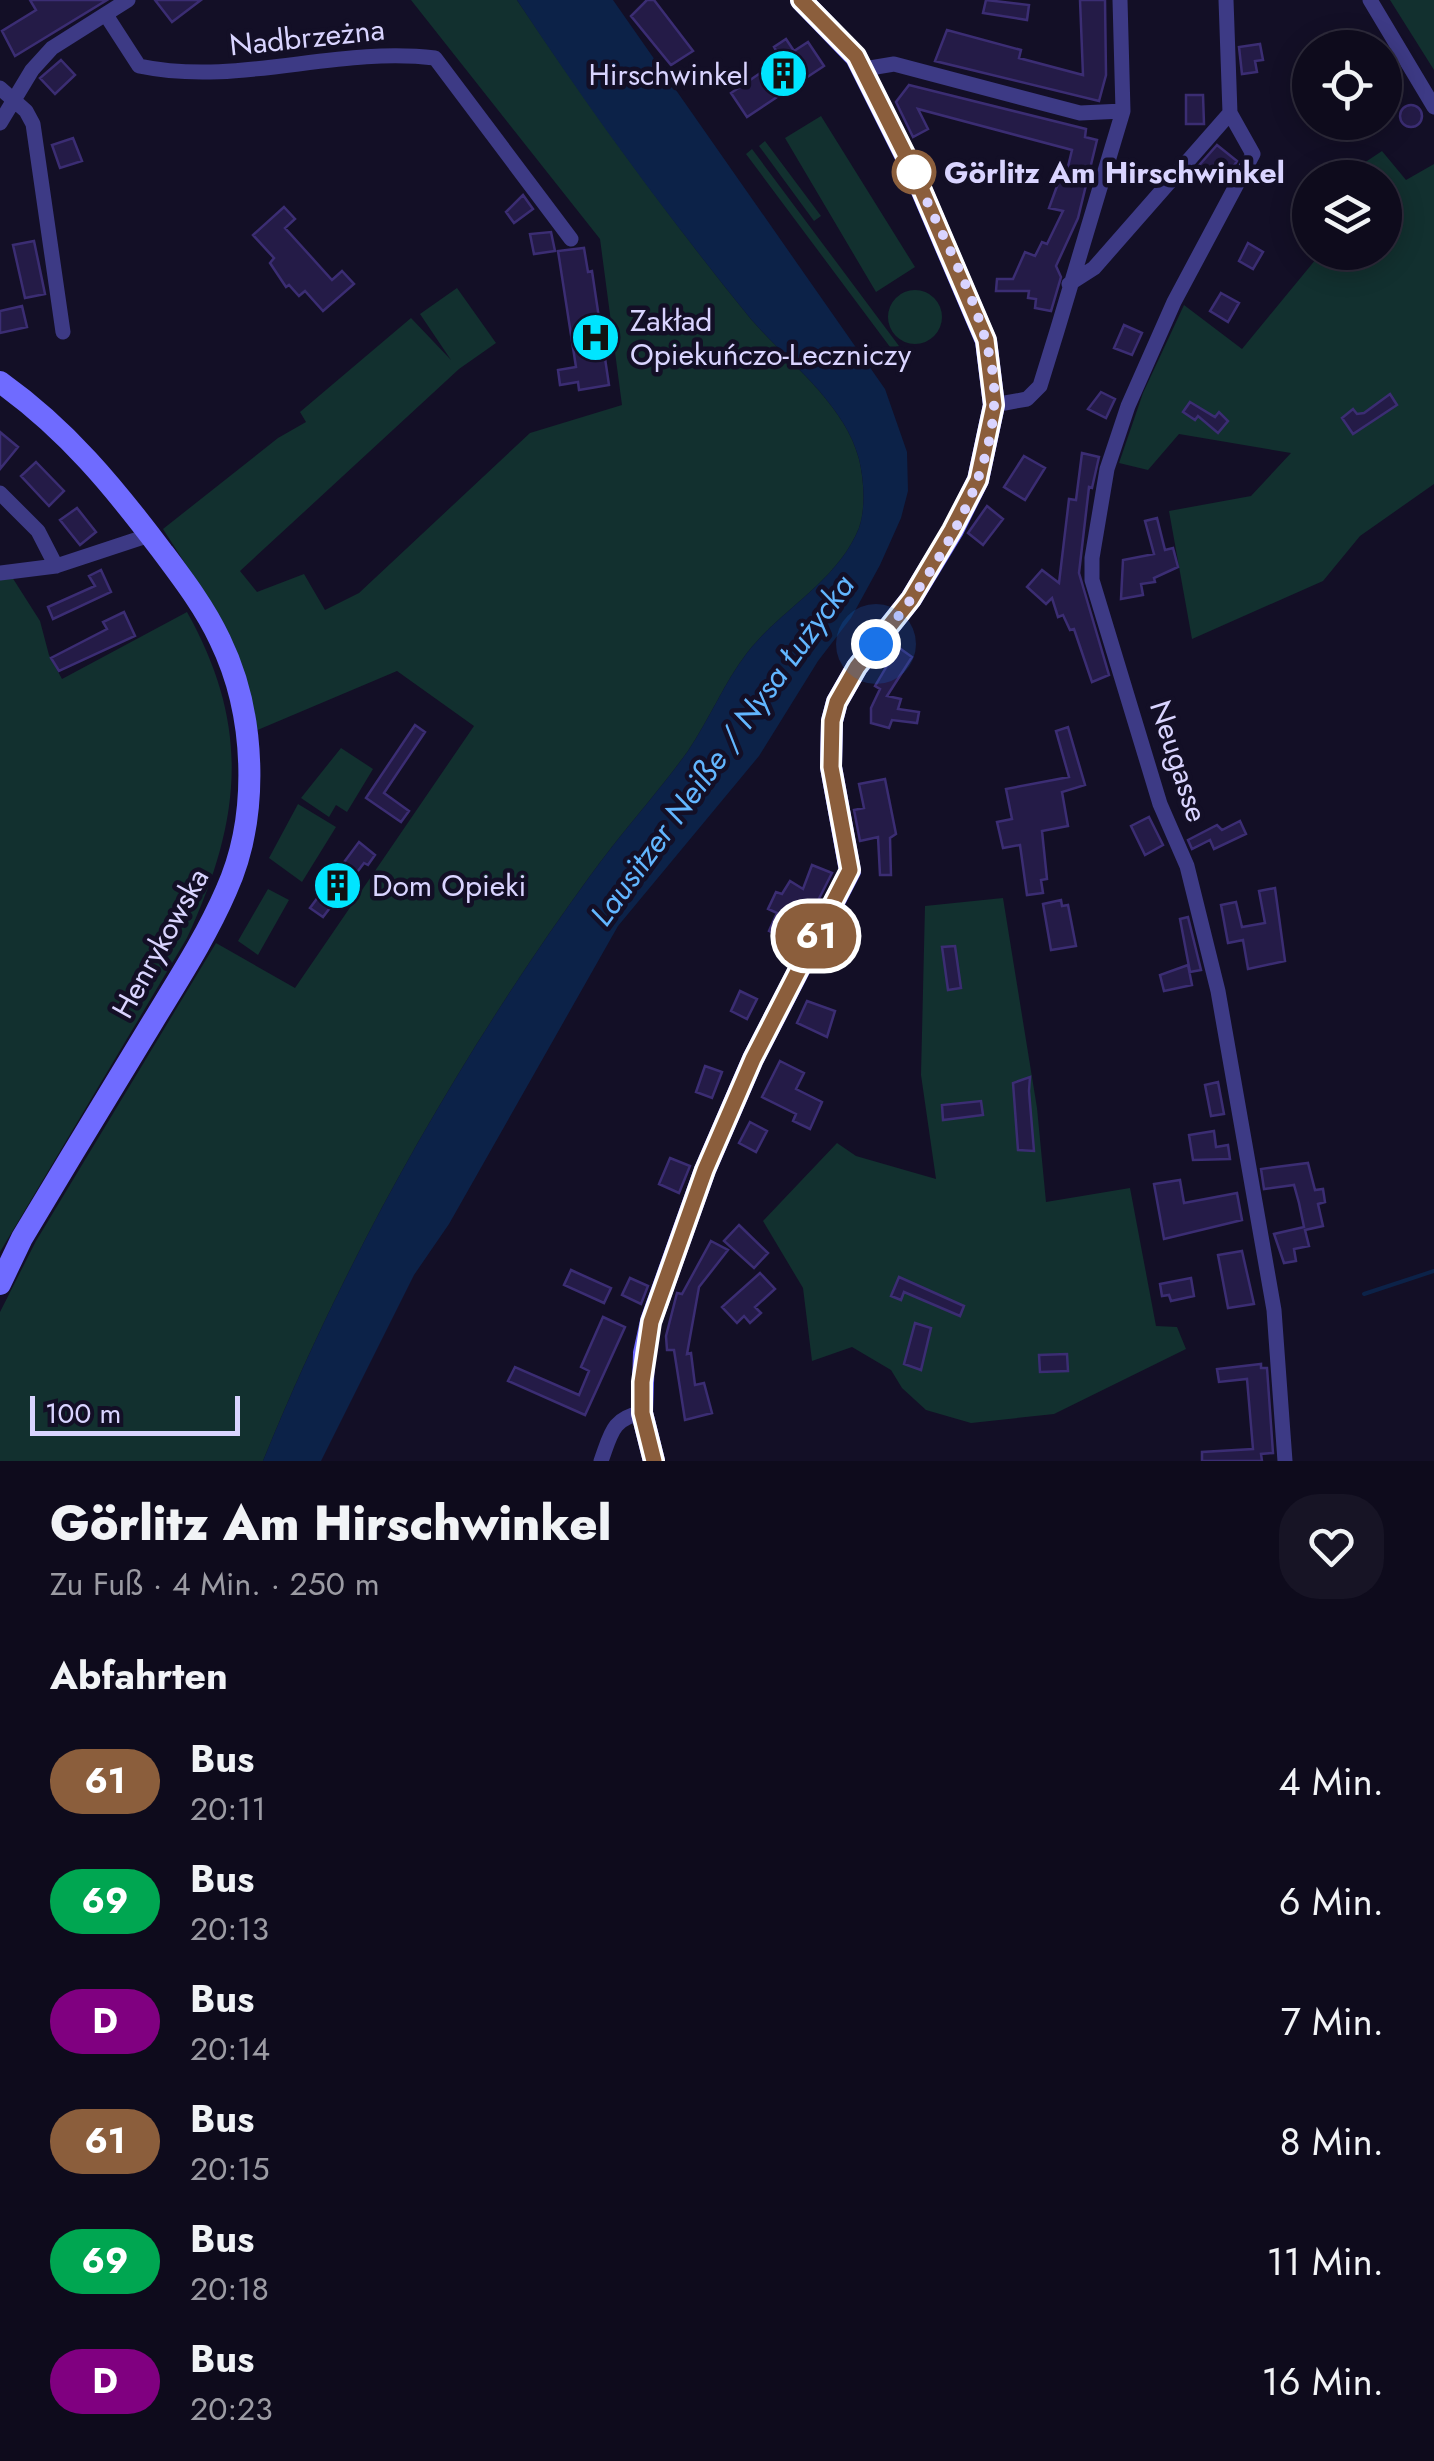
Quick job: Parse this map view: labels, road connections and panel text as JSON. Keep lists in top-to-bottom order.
{
  "streets": {
    "street": ["Nadbrzeżna", "Neugasse", "Henrykowska"]
  },
  "water": ["Lausitzer Neiße / Nysa Łużycka"],
  "places": {
    "building": ["Hirschwinkel", "Dom Opieki"],
    "other": ["Görlitz Am Hirschwinkel"],
    "hospital": ["Zakład Opiekuńczo-Leczniczy"]
  },
  "lines": ["bus line 61"],
  "scale_bar": "100 m",
  "page": {
    "on_map": "61",
    "scale": "100 m",
    "heading": [
      ["Görlitz Am Hirschwinkel", "Zu Fuß · 4 Min. · 250 m"],
      "Abfahrten"
    ],
    "list": [
      {
        "mark": "61",
        "name": "Bus",
        "note": "20:11",
        "value": "4 Min."
      },
      {
        "mark": "69",
        "name": "Bus",
        "note": "20:13",
        "value": "6 Min."
      },
      {
        "mark": "D",
        "name": "Bus",
        "note": "20:14",
        "value": "7 Min."
      },
      {
        "mark": "61",
        "name": "Bus",
        "note": "20:15",
        "value": "8 Min."
      },
      {
        "mark": "69",
        "name": "Bus",
        "note": "20:18",
        "value": "11 Min."
      },
      {
        "mark": "D",
        "name": "Bus",
        "note": "20:23",
        "value": "16 Min."
      }
    ]
  }
}
